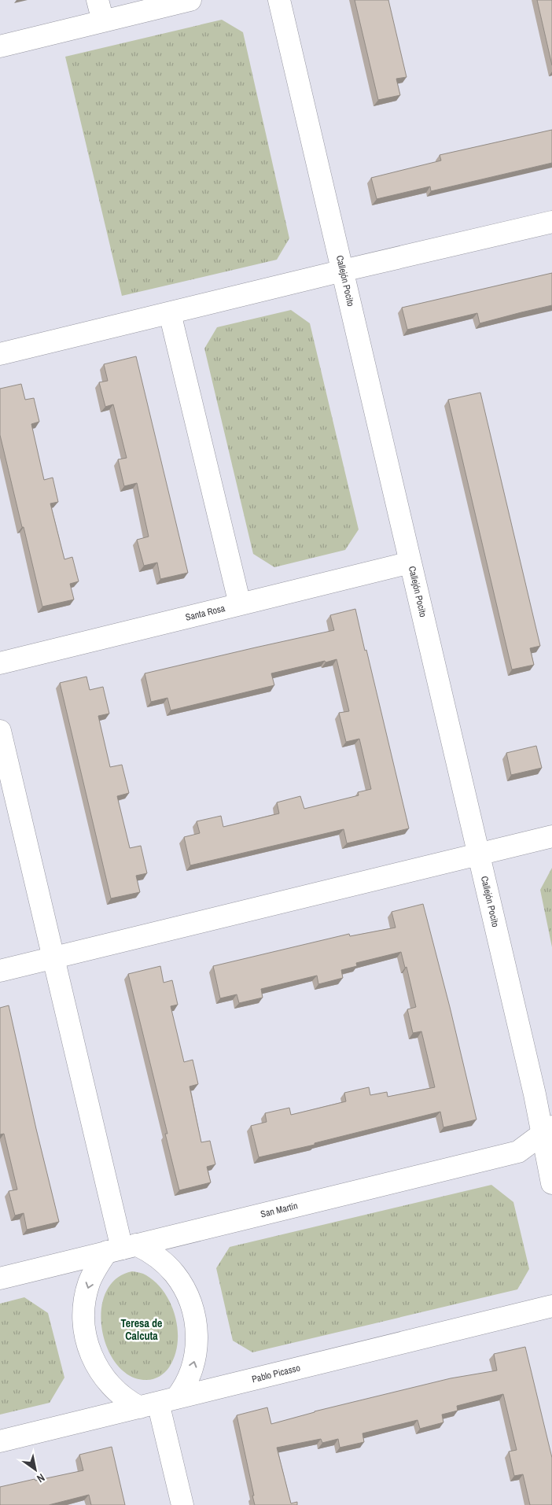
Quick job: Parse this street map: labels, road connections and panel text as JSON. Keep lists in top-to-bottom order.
{
  "streets": {
    "street": [
      "Callejón Pocito",
      "Santa Rosa",
      "San Martín",
      "Pablo Picasso"
    ]
  },
  "crossings": [
    ["Callejón Pocito", "Santa Rosa"],
    ["Callejón Pocito", "San Martín"],
    ["San Martín", "Pablo Picasso"]
  ],
  "districts": ["Teresa de Calcuta"],
  "north": "bottom right"
}
